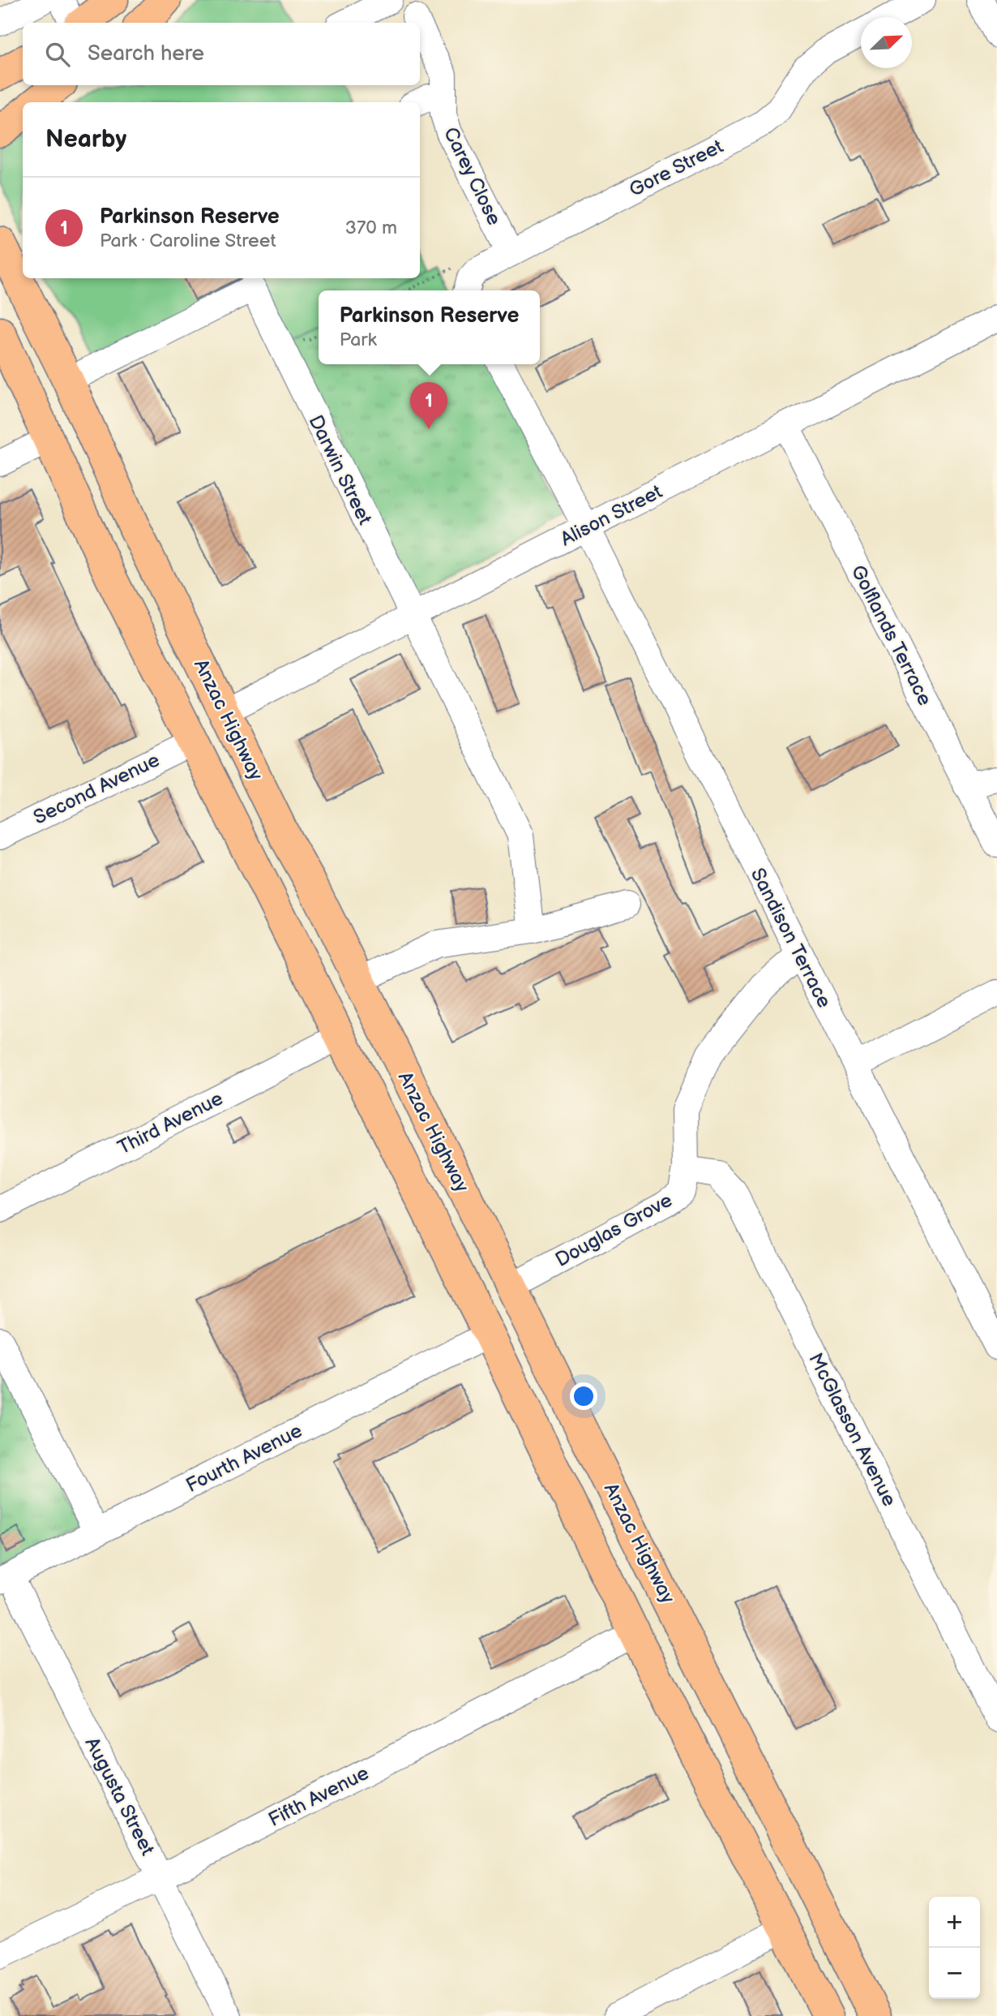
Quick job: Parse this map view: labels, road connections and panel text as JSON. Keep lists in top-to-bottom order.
{
  "streets": {
    "main road": ["Anzac Highway"],
    "street": [
      "Gore Street",
      "Carey Close",
      "Darwin Street",
      "Alison Street",
      "Golflands Terrace",
      "Second Avenue",
      "Sandison Terrace",
      "Third Avenue",
      "Douglas Grove",
      "McGlasson Avenue",
      "Fourth Avenue",
      "Augusta Street",
      "Fifth Avenue"
    ]
  },
  "crossings": [
    ["Gore Street", "Carey Close"],
    ["Darwin Street", "Alison Street"],
    ["Darwin Street", "Anzac Highway"],
    ["Alison Street", "Golflands Terrace"],
    ["Alison Street", "Anzac Highway"],
    ["Alison Street", "Sandison Terrace"],
    ["Anzac Highway", "Second Avenue"],
    ["Anzac Highway", "Third Avenue"],
    ["Anzac Highway", "Douglas Grove"],
    ["Anzac Highway", "Fourth Avenue"],
    ["Anzac Highway", "Fifth Avenue"],
    ["Sandison Terrace", "Douglas Grove"],
    ["Douglas Grove", "McGlasson Avenue"],
    ["Fourth Avenue", "Augusta Street"],
    ["Augusta Street", "Fifth Avenue"]
  ],
  "north": "top right",
  "page": {
    "search": "Search here",
    "heading": "Nearby",
    "list": [
      {
        "mark": "1",
        "name": "Parkinson Reserve",
        "note": "Park · Caroline Street",
        "value": "370 m"
      }
    ],
    "popup": ["Parkinson Reserve", "Park"],
    "pins": "1",
    "map_buttons": ["+", "−"]
  }
}
